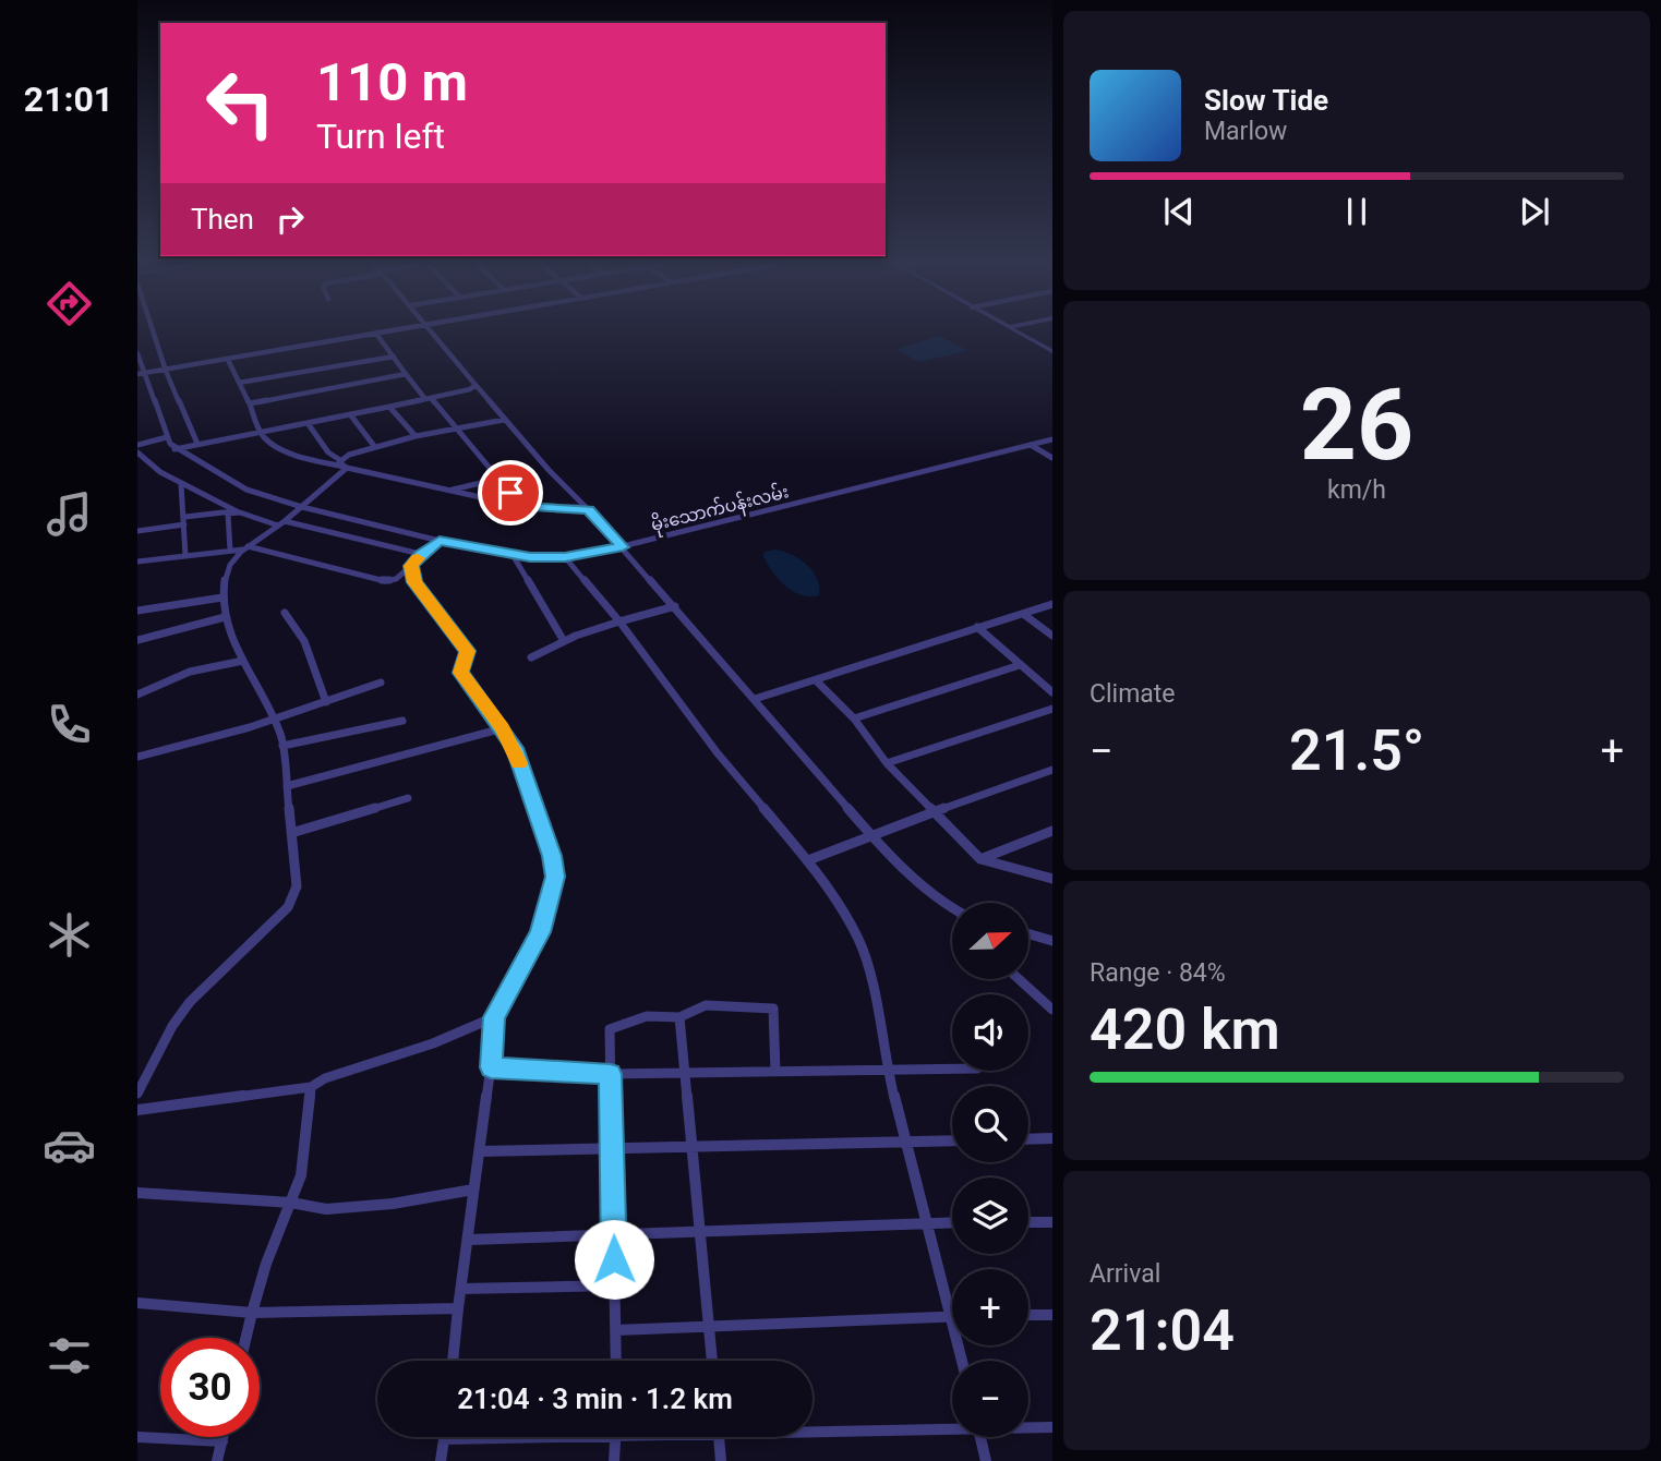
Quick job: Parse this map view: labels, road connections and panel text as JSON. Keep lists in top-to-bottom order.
{
  "streets": {
    "street": ["မိုးသောက်ပန်းလမ်း"]
  },
  "north": "right",
  "page": {
    "tabs": "21:01",
    "turn": ["110 m", "Turn left"],
    "song": ["Slow Tide", "Marlow"],
    "then": "Then",
    "tile": [
      ["26", "km/h"],
      "Climate",
      ["Range · 84%", "420 km"],
      ["Arrival", "21:04"]
    ],
    "heat": ["−", "21.5°", "+"],
    "map_buttons": ["+", "−"],
    "limit": "30",
    "trip": "21:04 · 3 min · 1.2 km"
  }
}
